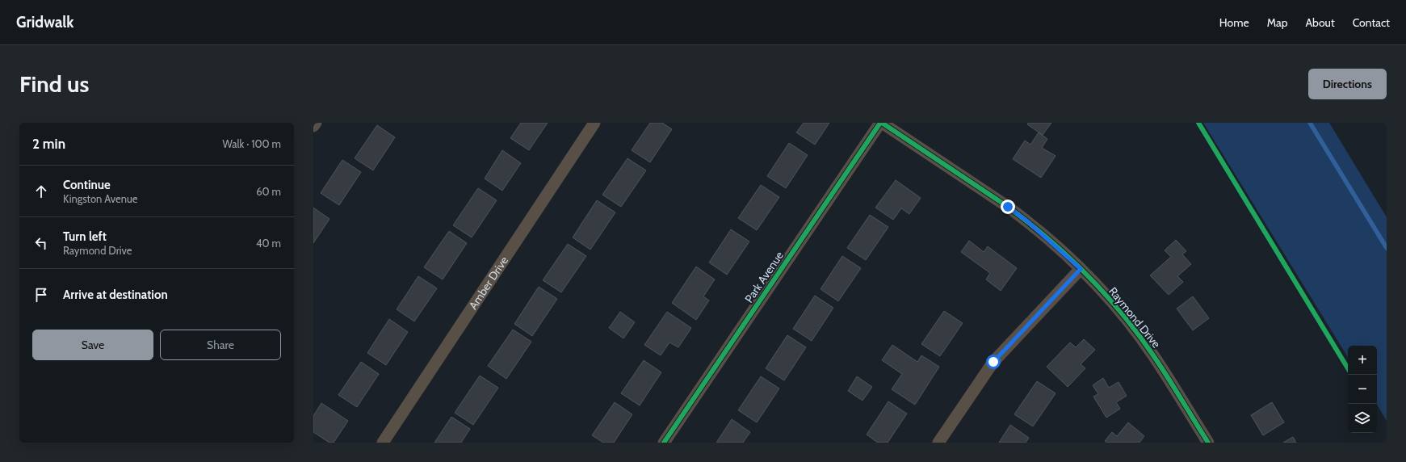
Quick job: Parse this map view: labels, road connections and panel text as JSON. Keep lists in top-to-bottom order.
{
  "streets": {
    "street": ["Park Avenue", "Amber Drive", "Raymond Drive"]
  },
  "crossings": [
    ["Park Avenue", "Raymond Drive"]
  ],
  "page": {
    "header": "Gridwalk",
    "nav": [
      "Home",
      "Map",
      "About",
      "Contact"
    ],
    "buttons": [
      "Directions",
      ["Save", "Share"]
    ],
    "title": "Find us",
    "heading": ["2 min", "Walk · 100 m"],
    "list": [
      ["Continue", "Kingston Avenue", "60 m"],
      ["Turn left", "Raymond Drive", "40 m"],
      "Arrive at destination"
    ],
    "map_buttons": ["+", "−"]
  }
}
